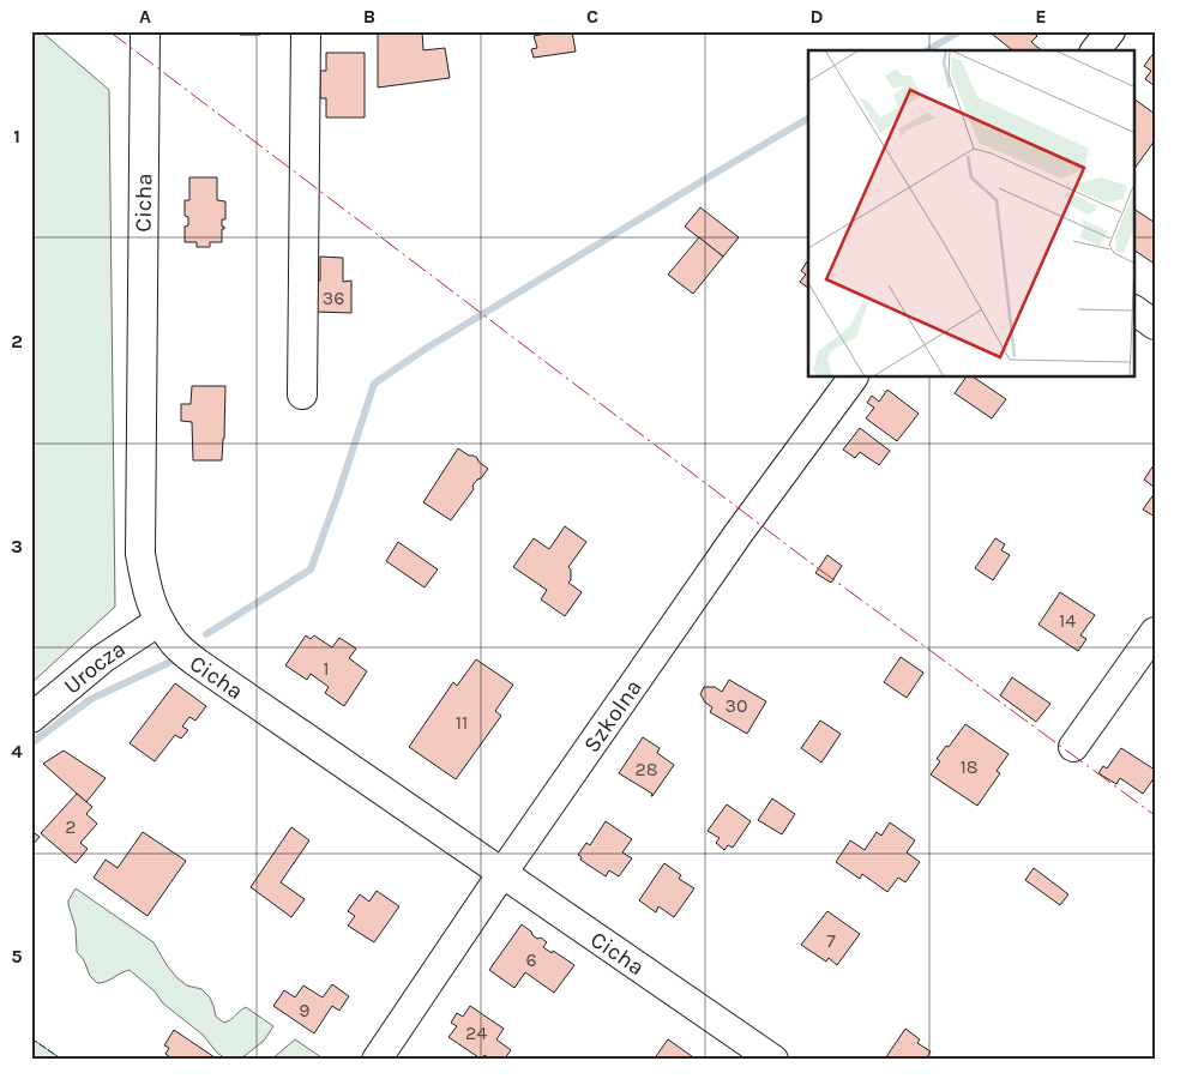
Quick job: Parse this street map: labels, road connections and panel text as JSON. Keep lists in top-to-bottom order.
{
  "streets": {
    "street": ["Cicha", "Urocza", "Szkolna"]
  },
  "crossings": [
    ["Cicha", "Urocza"],
    ["Cicha", "Szkolna"]
  ],
  "house_numbers": [
    "36",
    "14",
    "1",
    "30",
    "11",
    "18",
    "28",
    "2",
    "7",
    "6",
    "9",
    "24"
  ],
  "grid": {
    "columns": [
      "A",
      "B",
      "C",
      "D",
      "E"
    ],
    "rows": [
      "1",
      "2",
      "3",
      "4",
      "5"
    ]
  }
}
